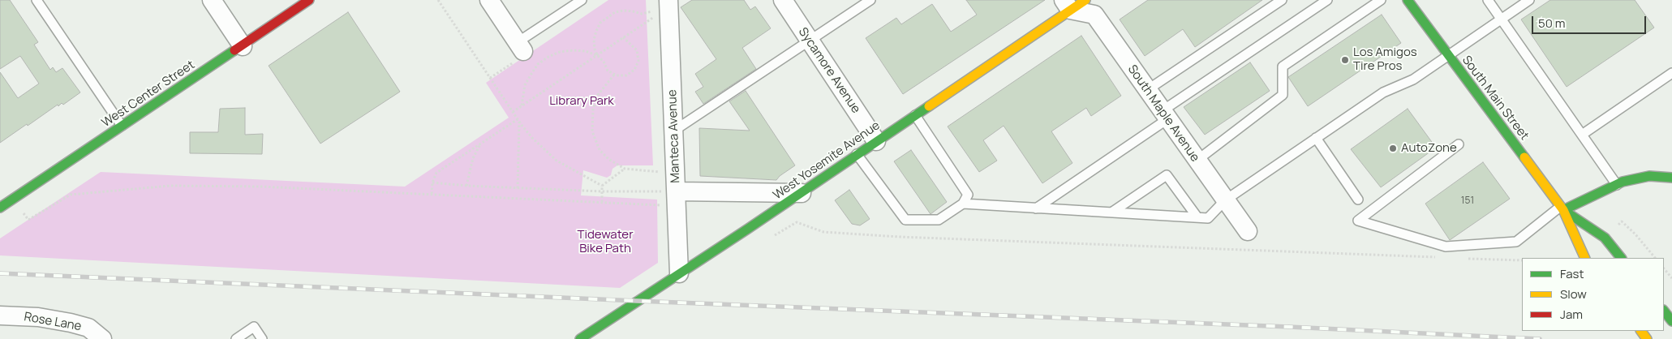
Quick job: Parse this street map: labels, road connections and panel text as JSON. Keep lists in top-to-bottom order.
{
  "streets": {
    "main road": ["West Center Street", "South Main Street", "West Yosemite Avenue"],
    "street": [
      "Sycamore Avenue",
      "South Maple Avenue",
      "Manteca Avenue",
      "Rose Lane"
    ]
  },
  "crossings": [
    ["Sycamore Avenue", "West Yosemite Avenue"],
    ["South Maple Avenue", "West Yosemite Avenue"],
    ["Manteca Avenue", "West Yosemite Avenue"]
  ],
  "parks": ["Library Park", "Tidewater Bike Path"],
  "places": ["Los Amigos Tire Pros", "AutoZone"],
  "house_numbers": ["151"],
  "legend": ["Fast", "Slow", "Jam"],
  "scale_bar": "50 m"
}
